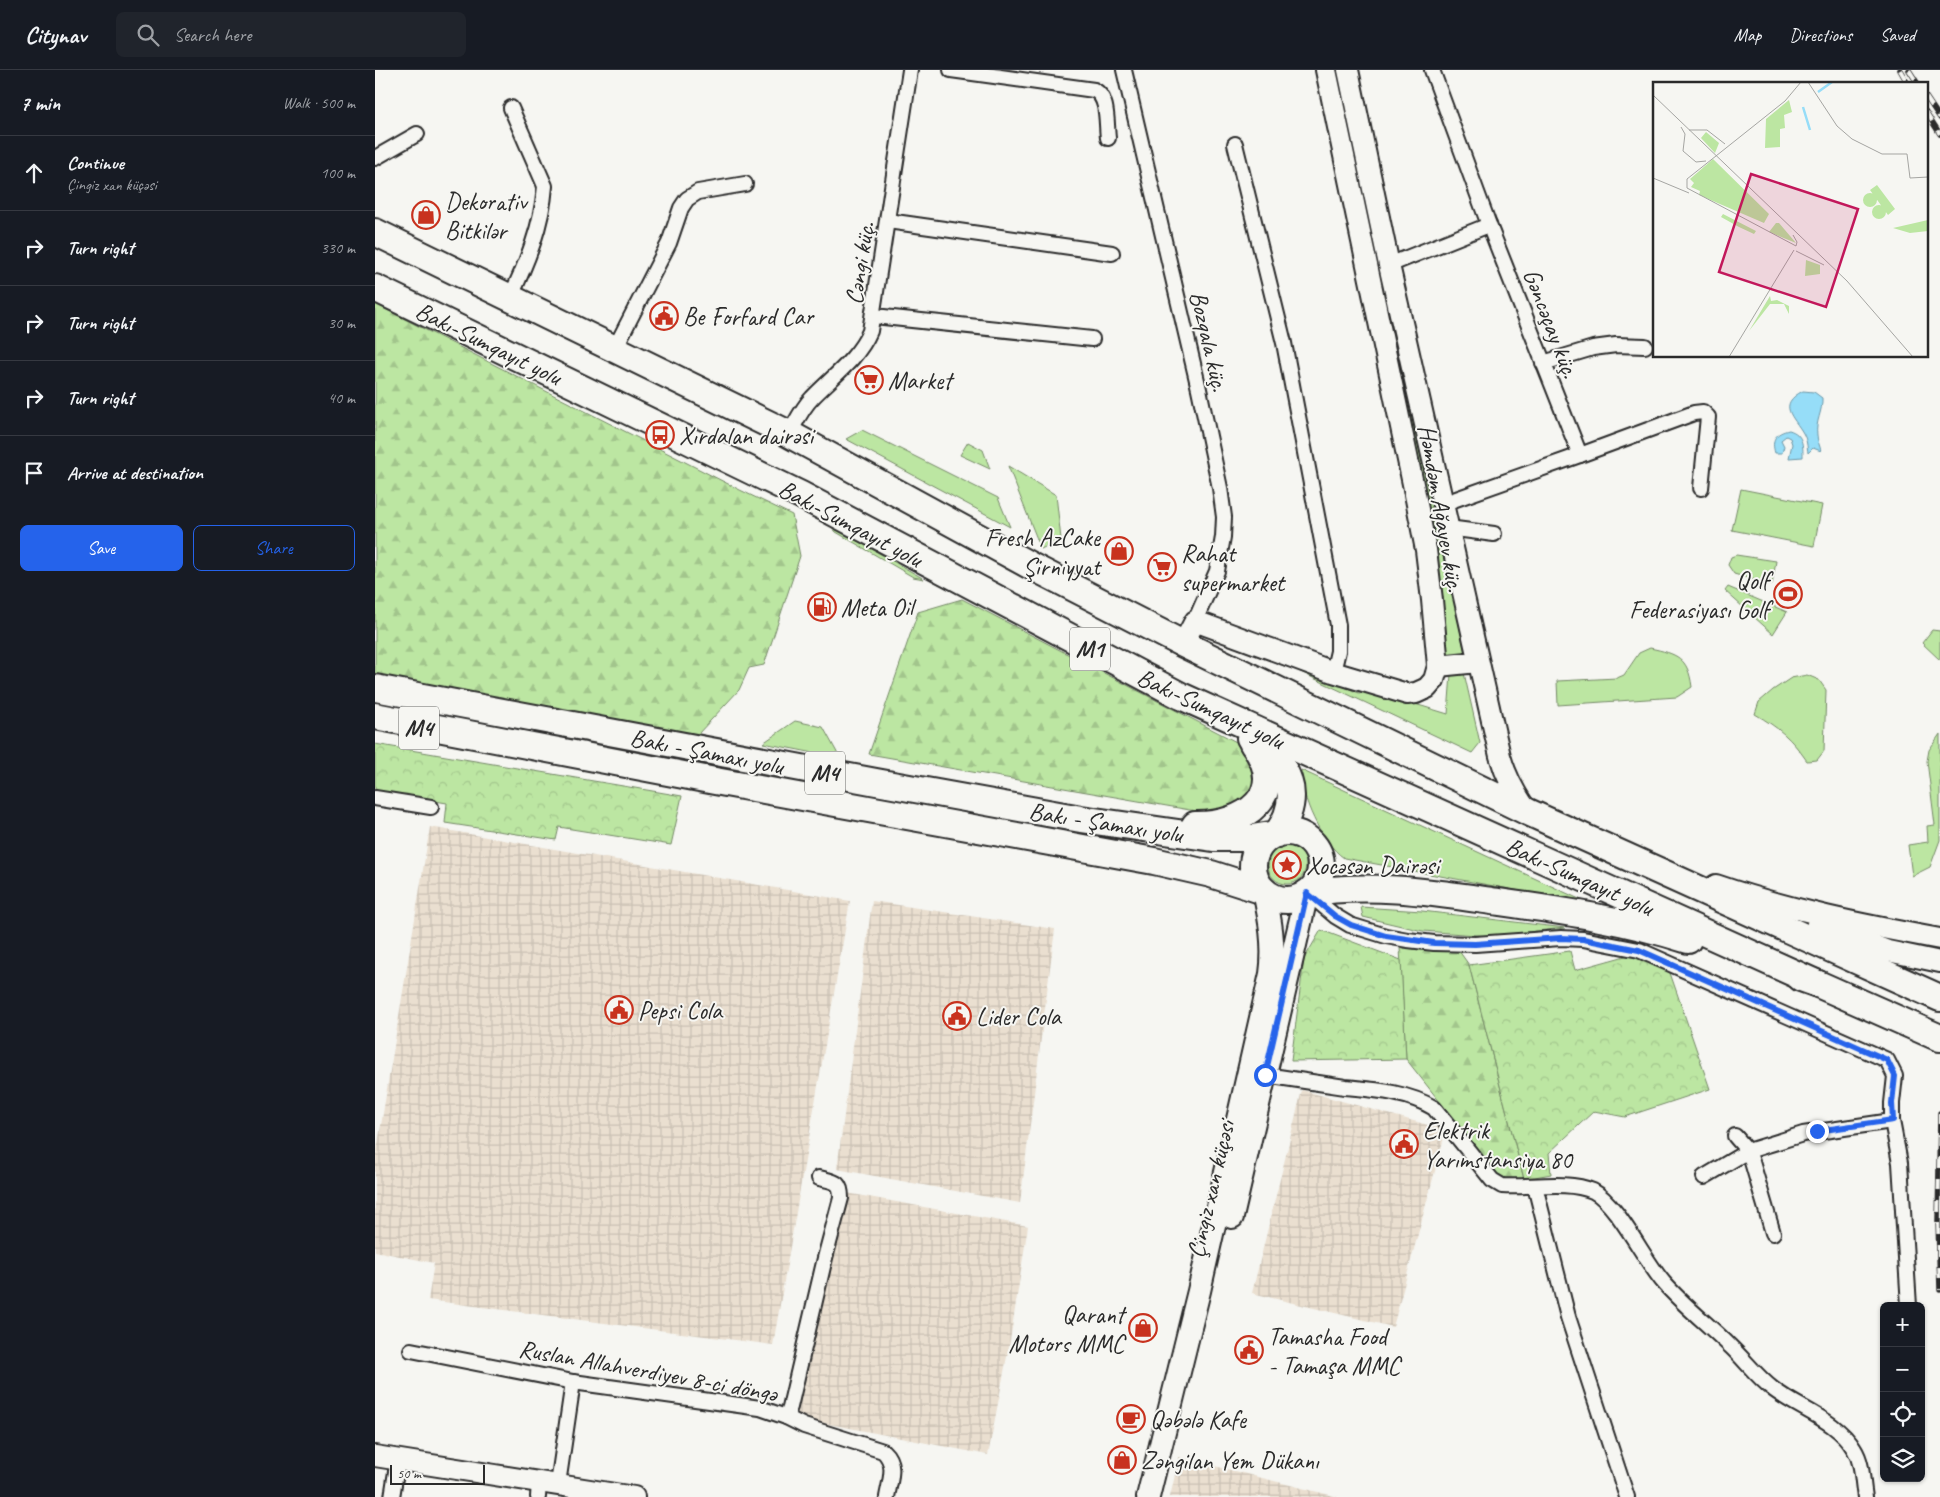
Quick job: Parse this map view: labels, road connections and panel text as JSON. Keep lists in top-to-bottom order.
{
  "streets": {
    "highway": [
      "Bakı-Sumqayıt yolu",
      "M1",
      "M4",
      "Bakı - Şamaxı yolu"
    ],
    "main road": ["Çingiz xan küçəsi"],
    "street": [
      "Cəngi küç.",
      "Gəncəçay küç.",
      "Bozqala küç.",
      "Həmdəm Ağayev küç.",
      "Ruslan Allahverdiyev 8-ci döngə"
    ]
  },
  "crossings": [
    ["Cəngi küç.", "Bakı-Sumqayıt yolu"],
    ["Bozqala küç.", "Həmdəm Ağayev küç."],
    ["Bakı - Şamaxı yolu", "Çingiz xan küçəsi"]
  ],
  "places": {
    "shop": [
      "Dekorativ Bitkilər",
      "Fresh AzCake Şirniyyat",
      "Qarant Motors MMC",
      "Zəngilan Yem Dükanı"
    ],
    "public building": [
      "Be Forfard Car",
      "Pepsi Cola",
      "Lider Cola",
      "Elektrik Yarımstansiya 80",
      "Tamasha Food - Tamaşa MMC"
    ],
    "supermarket": ["Market", "Rahat supermarket"],
    "bus stop": ["Xırdalan dairəsi"],
    "sports": ["Qolf Federasiyası Golf"],
    "fuel station": ["Meta Oil"],
    "place": ["Xocəsən Dairəsi"],
    "cafe": ["Qəbələ Kafe"]
  },
  "scale_bar": "50 m",
  "page": {
    "header": "Citynav",
    "search": "Search here",
    "nav": ["Map", "Directions", "Saved"],
    "heading": ["7 min", "Walk · 500 m"],
    "list": [
      ["Continue", "Çingiz xan küçəsi", "100 m"],
      ["Turn right", "330 m"],
      ["Turn right", "30 m"],
      ["Turn right", "40 m"],
      "Arrive at destination"
    ],
    "buttons": ["Save", "Share"],
    "map_buttons": ["+", "−"],
    "scale": "50 m"
  }
}
